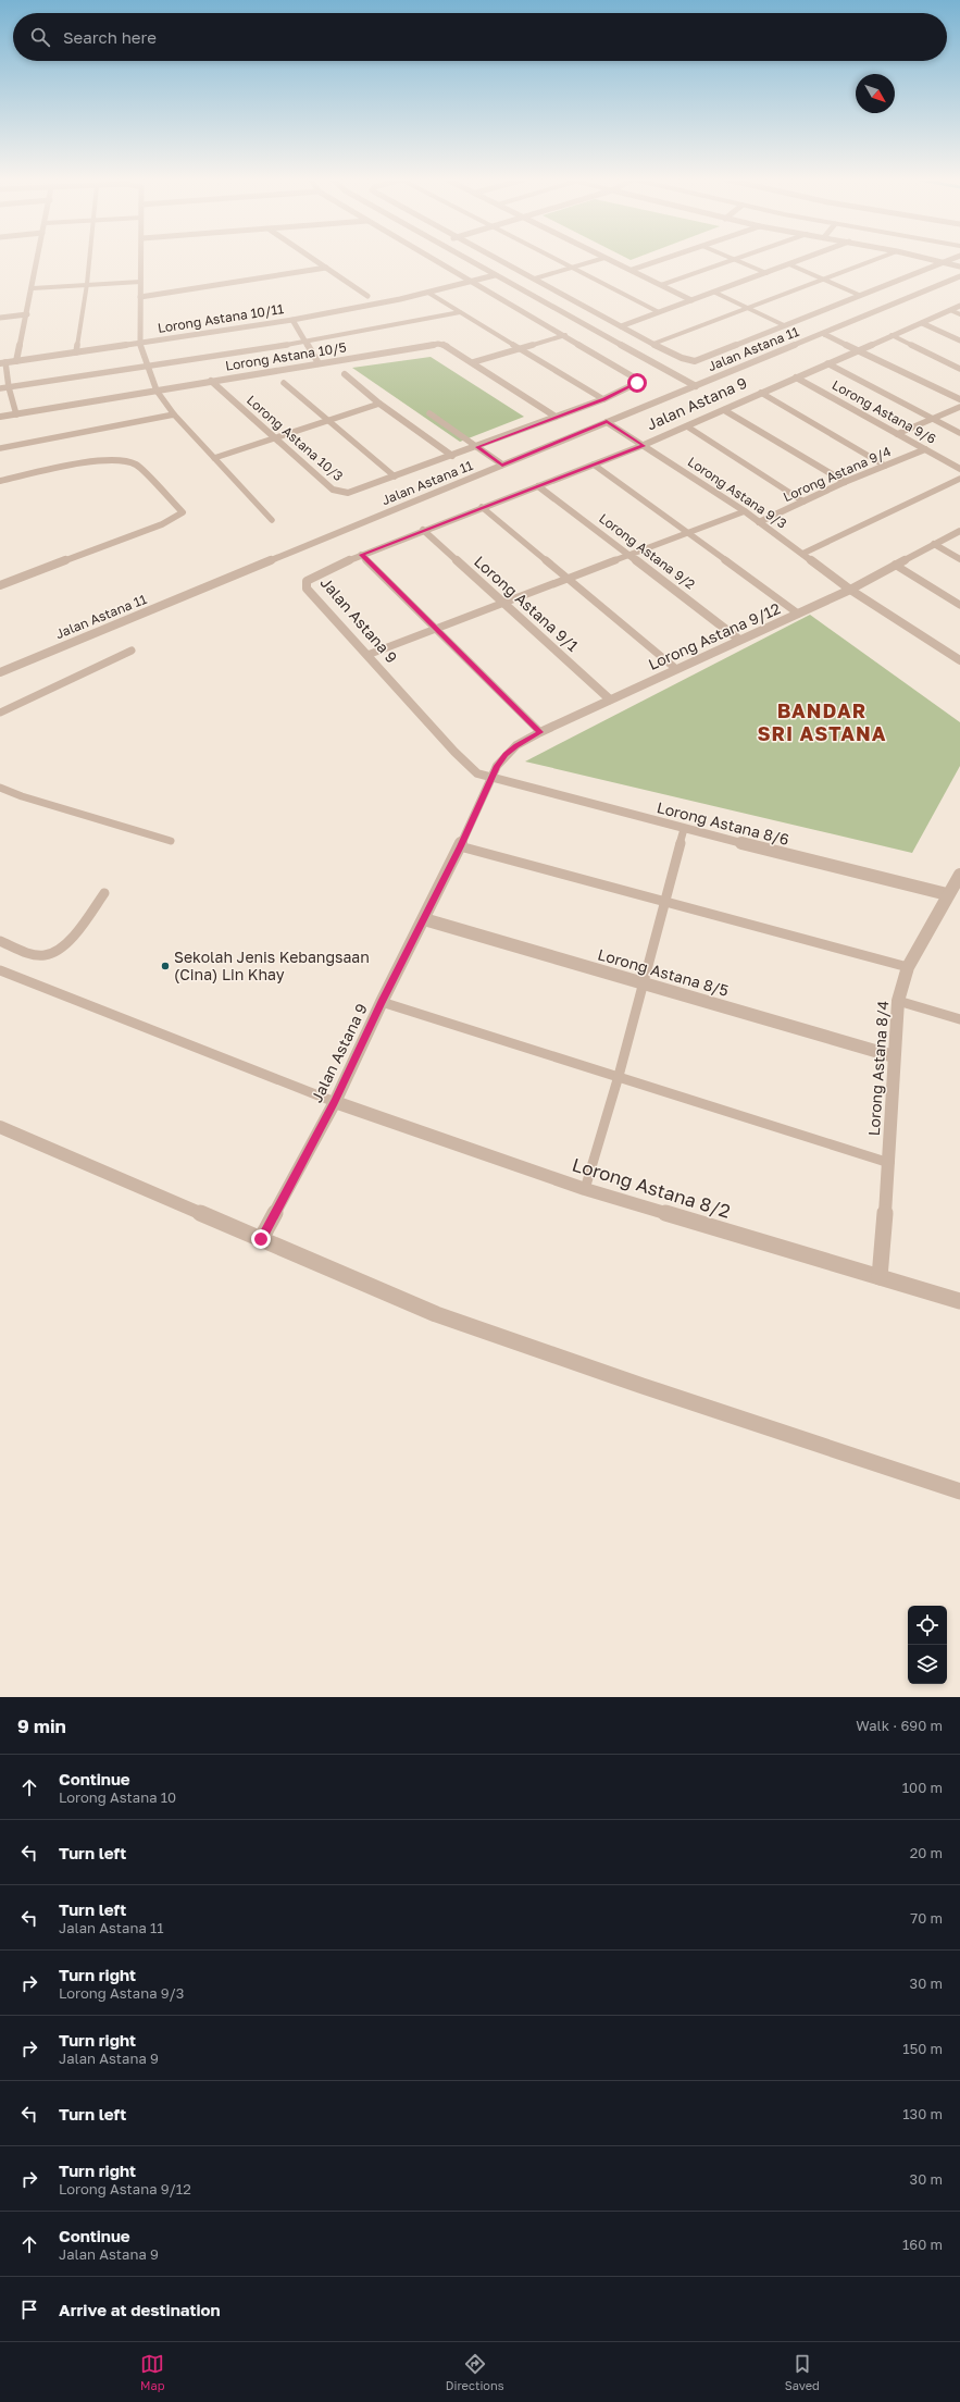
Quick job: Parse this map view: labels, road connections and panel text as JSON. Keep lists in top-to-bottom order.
{
  "streets": {
    "street": [
      "Lorong Astana 10/11",
      "Jalan Astana 11",
      "Lorong Astana 10/5",
      "Jalan Astana 9",
      "Lorong Astana 9/6",
      "Lorong Astana 10/3",
      "Lorong Astana 9/4",
      "Lorong Astana 9/3",
      "Lorong Astana 9/2",
      "Lorong Astana 9/1",
      "Lorong Astana 9/12",
      "Lorong Astana 8/6",
      "Lorong Astana 8/5",
      "Lorong Astana 8/4",
      "Lorong Astana 8/2"
    ]
  },
  "crossings": [
    ["Jalan Astana 11", "Lorong Astana 9/3"],
    ["Lorong Astana 10/5", "Lorong Astana 10/3"],
    ["Jalan Astana 9", "Lorong Astana 9/6"],
    ["Jalan Astana 9", "Lorong Astana 9/3"],
    ["Jalan Astana 9", "Lorong Astana 9/2"],
    ["Jalan Astana 9", "Lorong Astana 9/1"],
    ["Jalan Astana 9", "Lorong Astana 9/12"],
    ["Jalan Astana 9", "Lorong Astana 8/6"],
    ["Jalan Astana 9", "Lorong Astana 8/5"],
    ["Jalan Astana 9", "Lorong Astana 8/2"],
    ["Lorong Astana 9/6", "Lorong Astana 9/4"],
    ["Lorong Astana 9/4", "Lorong Astana 9/3"],
    ["Lorong Astana 9/3", "Lorong Astana 9/12"],
    ["Lorong Astana 9/2", "Lorong Astana 9/12"],
    ["Lorong Astana 9/1", "Lorong Astana 9/12"],
    ["Lorong Astana 9/12", "Lorong Astana 8/6"],
    ["Lorong Astana 8/6", "Lorong Astana 8/4"],
    ["Lorong Astana 8/5", "Lorong Astana 8/4"],
    ["Lorong Astana 8/4", "Lorong Astana 8/2"]
  ],
  "districts": ["BANDAR SRI ASTANA"],
  "places": ["Sekolah Jenis Kebangsaan (Cina) Lin Khay"],
  "north": "bottom right",
  "page": {
    "search": "Search here",
    "heading": ["9 min", "Walk · 690 m"],
    "list": [
      ["Continue", "Lorong Astana 10", "100 m"],
      ["Turn left", "20 m"],
      ["Turn left", "Jalan Astana 11", "70 m"],
      ["Turn right", "Lorong Astana 9/3", "30 m"],
      ["Turn right", "Jalan Astana 9", "150 m"],
      ["Turn left", "130 m"],
      ["Turn right", "Lorong Astana 9/12", "30 m"],
      ["Continue", "Jalan Astana 9", "160 m"],
      "Arrive at destination"
    ],
    "nav": ["Map", "Directions", "Saved"]
  }
}
